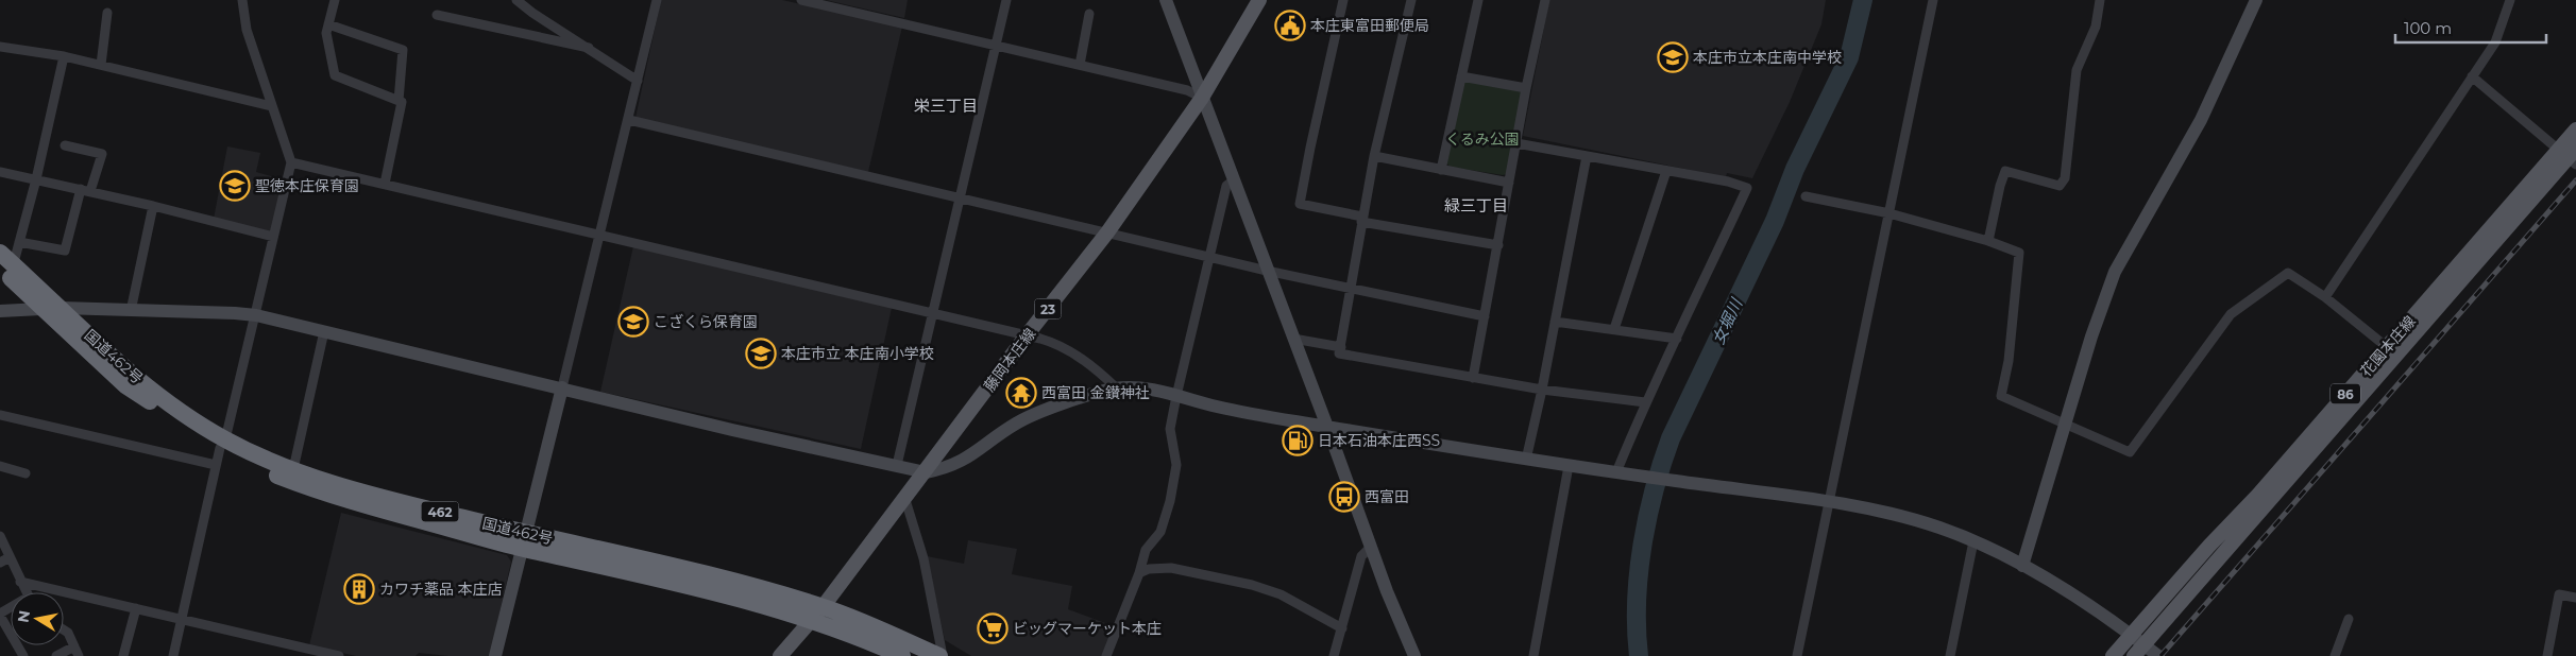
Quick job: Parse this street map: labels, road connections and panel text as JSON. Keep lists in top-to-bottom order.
{
  "streets": {
    "highway": ["国道462号", "462"],
    "main road": [
      "23",
      "花園本庄線",
      "藤岡本庄線",
      "86"
    ]
  },
  "crossings": [
    ["国道462号", "藤岡本庄線"]
  ],
  "districts": ["栄三丁目", "緑三丁目"],
  "water": ["女堀川"],
  "parks": ["くるみ公園"],
  "places": {
    "public building": ["本庄東富田郵便局"],
    "school or university": [
      "本庄市立本庄南中学校",
      "聖徳本庄保育園",
      "こざくら保育園",
      "本庄市立 本庄南小学校"
    ],
    "temple": ["西富田 金鑚神社"],
    "fuel station": ["日本石油本庄西SS"],
    "bus stop": ["西富田"],
    "building": ["カワチ薬品 本庄店"],
    "supermarket": ["ビッグマーケット本庄"]
  },
  "scale_bar": "100 m",
  "north": "left"
}
